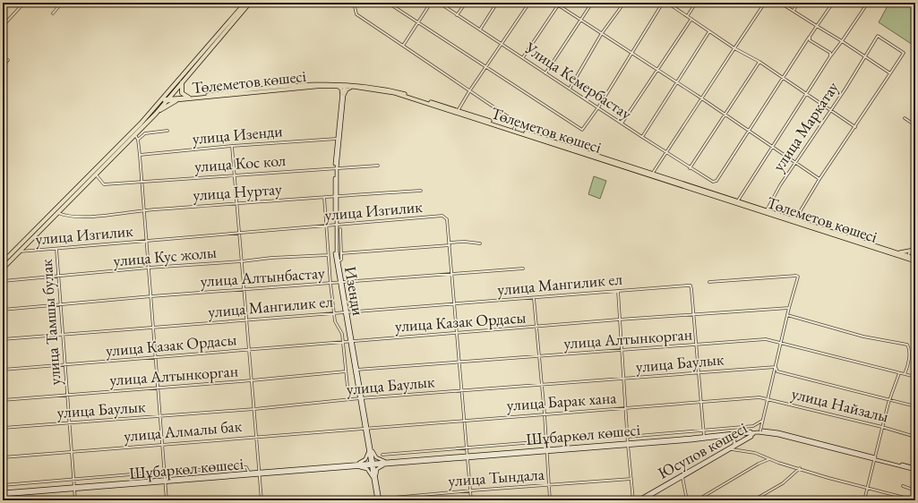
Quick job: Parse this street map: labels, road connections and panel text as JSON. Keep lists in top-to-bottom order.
{
  "streets": {
    "main road": ["Төлеметов көшесі"],
    "street": [
      "Улица Кемербастау",
      "улица Маркатау",
      "улица Изенди",
      "улица Кос кол",
      "улица Нуртау",
      "улица Изгилик",
      "улица Кус жолы",
      "улица Алтынбастау",
      "улица Мангилик ел",
      "Изенди",
      "улица Казак Ордасы",
      "улица Тамшы булак",
      "улица Алтынкорган",
      "улица Баулык",
      "улица Барак хана",
      "улица Найзалы",
      "улица Алмалы бак",
      "Шұбаркөл көшесі",
      "Юсупов көшесі",
      "улица Тындала"
    ]
  },
  "crossings": [
    ["Төлеметов көшесі", "улица Маркатау"],
    ["Төлеметов көшесі", "Изенди"],
    ["улица Изенди", "Изенди"],
    ["улица Кос кол", "Изенди"],
    ["улица Нуртау", "Изенди"],
    ["улица Изгилик", "улица Алтынбастау"],
    ["улица Изгилик", "улица Мангилик ел"],
    ["улица Изгилик", "Изенди"],
    ["улица Изгилик", "улица Казак Ордасы"],
    ["улица Изгилик", "улица Тамшы булак"],
    ["улица Изгилик", "улица Алтынкорган"],
    ["улица Изгилик", "улица Баулык"],
    ["улица Изгилик", "улица Барак хана"],
    ["улица Изгилик", "Шұбаркөл көшесі"],
    ["улица Изгилик", "улица Тындала"],
    ["улица Кус жолы", "улица Тамшы булак"],
    ["улица Алтынбастау", "Изенди"],
    ["улица Алтынбастау", "улица Тамшы булак"],
    ["улица Мангилик ел", "Изенди"],
    ["улица Мангилик ел", "улица Казак Ордасы"],
    ["улица Мангилик ел", "улица Тамшы булак"],
    ["Изенди", "улица Казак Ордасы"],
    ["Изенди", "улица Алтынкорган"],
    ["Изенди", "улица Баулык"],
    ["Изенди", "улица Барак хана"],
    ["Изенди", "улица Алмалы бак"],
    ["Изенди", "Шұбаркөл көшесі"],
    ["Изенди", "улица Тындала"],
    ["улица Казак Ордасы", "улица Тамшы булак"],
    ["улица Тамшы булак", "улица Алтынкорган"],
    ["улица Тамшы булак", "улица Баулык"],
    ["улица Тамшы булак", "улица Алмалы бак"],
    ["улица Тамшы булак", "Шұбаркөл көшесі"],
    ["улица Барак хана", "улица Найзалы"],
    ["улица Барак хана", "улица Алмалы бак"],
    ["Шұбаркөл көшесі", "Юсупов көшесі"]
  ]
}
